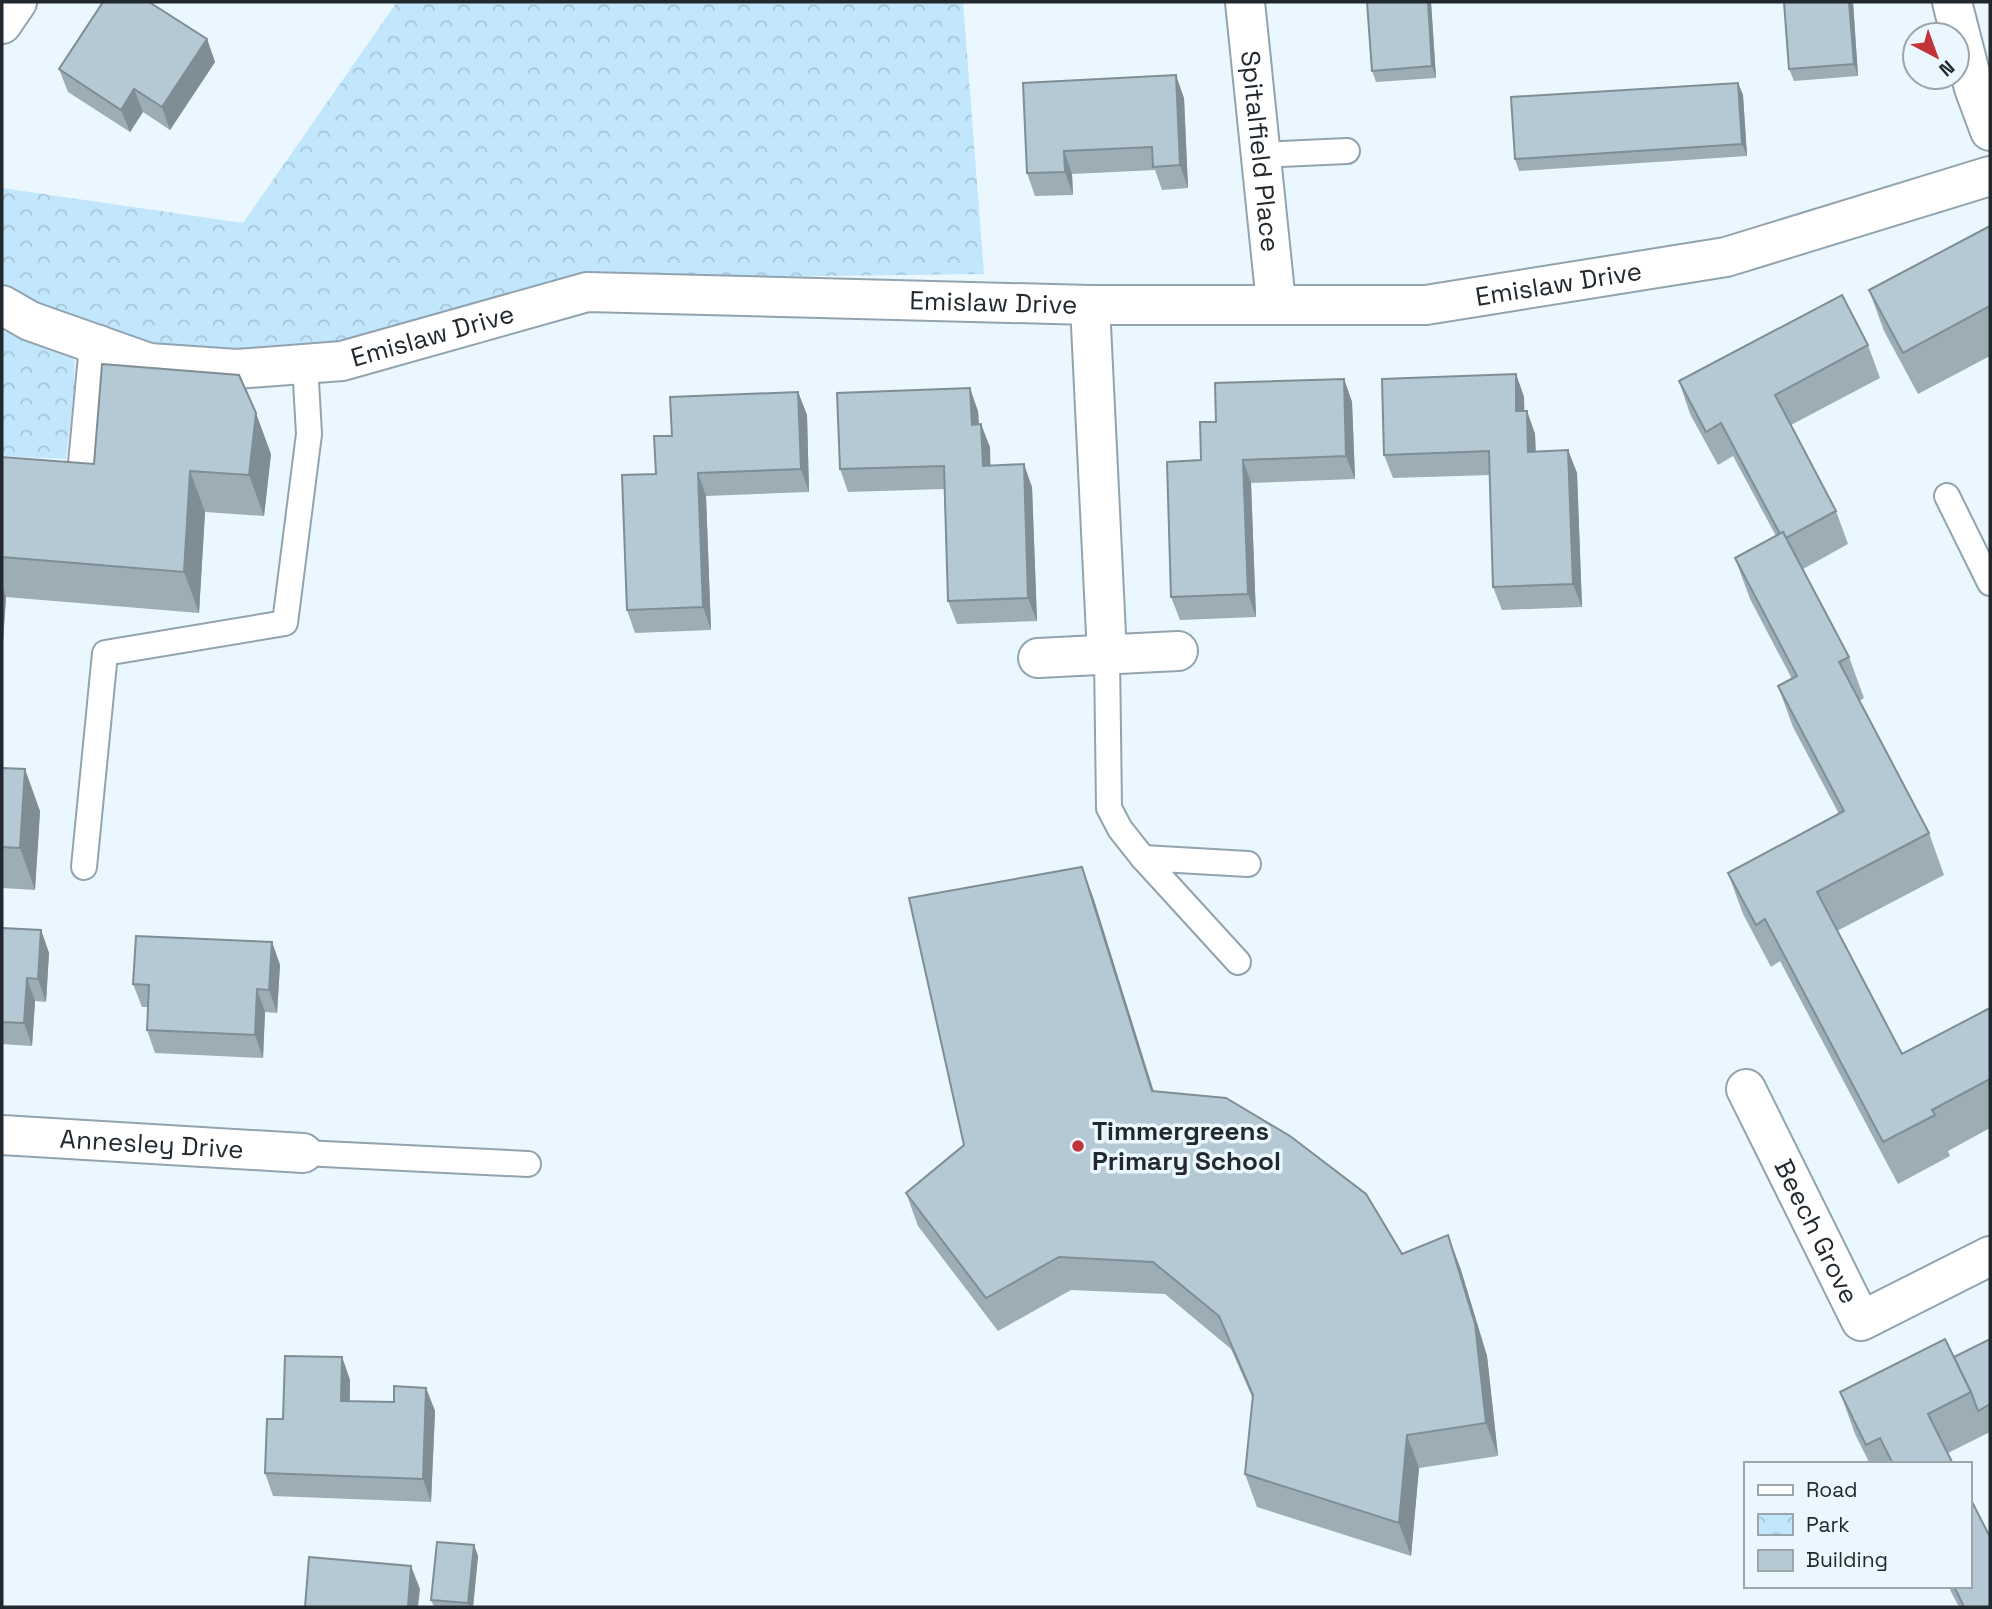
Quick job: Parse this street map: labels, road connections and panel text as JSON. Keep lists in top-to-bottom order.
{
  "streets": {
    "street": [
      "Spitalfield Place",
      "Emislaw Drive",
      "Annesley Drive",
      "Beech Grove"
    ]
  },
  "crossings": [
    ["Spitalfield Place", "Emislaw Drive"]
  ],
  "places": ["Timmergreens Primary School"],
  "legend": ["Road", "Park", "Building"],
  "north": "bottom right"
}
